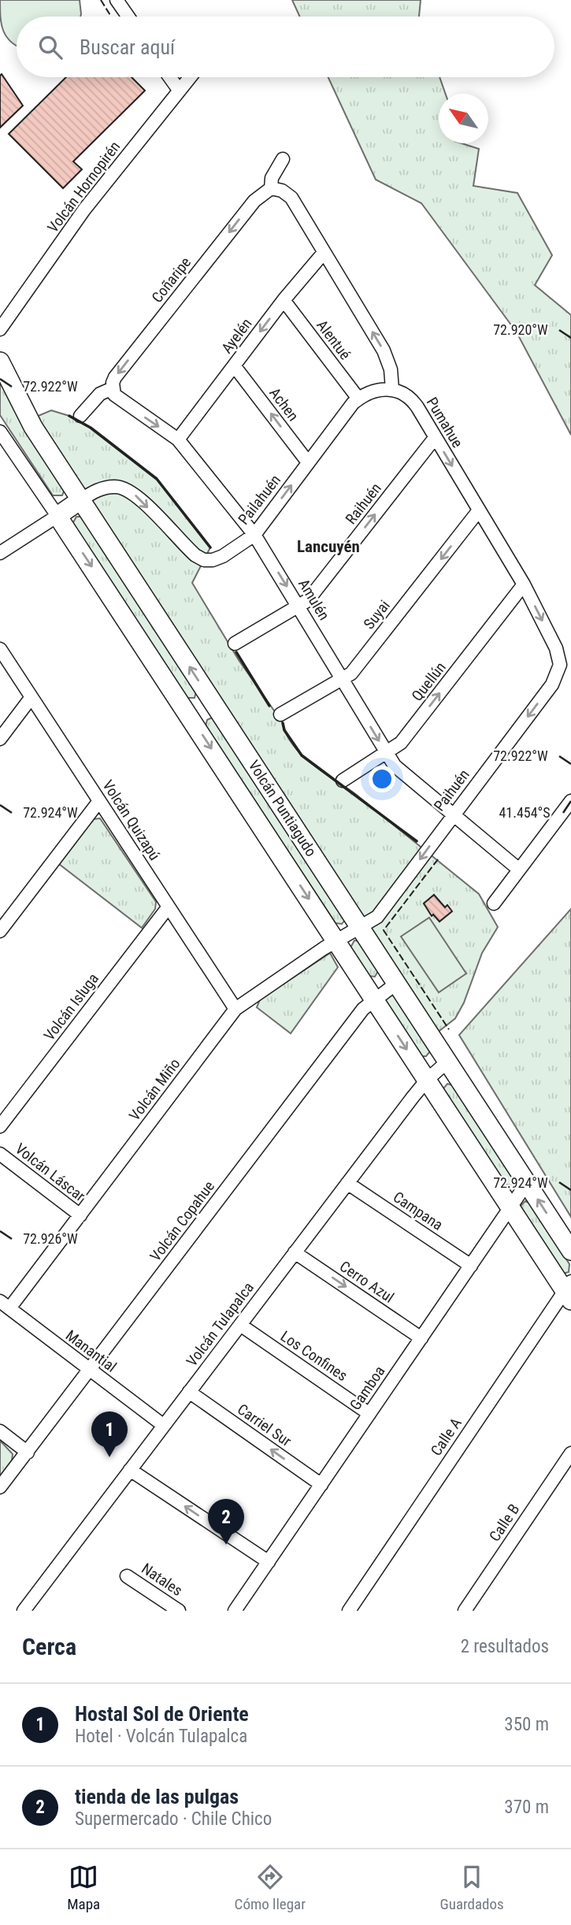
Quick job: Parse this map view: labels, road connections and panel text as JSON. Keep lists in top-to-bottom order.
{
  "streets": {
    "main road": ["Volcán Puntiagudo"],
    "street": [
      "Volcán Hornopirén",
      "Coñaripe",
      "Ayelén",
      "Alentué",
      "Achen",
      "Pumahue",
      "Pailahuén",
      "Raihuén",
      "Amulén",
      "Suyai",
      "Quellún",
      "Paihuén",
      "Volcán Quizapú",
      "Volcán Isluga",
      "Volcán Miño",
      "Volcán Láscar",
      "Campana",
      "Volcán Copahue",
      "Cerro Azul",
      "Volcán Tulapalca",
      "Manantial",
      "Los Confines",
      "Gamboa",
      "Carriel Sur",
      "Calle A",
      "Calle B",
      "Natales"
    ]
  },
  "crossings": [
    ["Coñaripe", "Amulén"],
    ["Ayelén", "Alentué"],
    ["Ayelén", "Achen"],
    ["Ayelén", "Amulén"],
    ["Alentué", "Pailahuén"],
    ["Achen", "Pailahuén"],
    ["Pumahue", "Pailahuén"],
    ["Pumahue", "Raihuén"],
    ["Pumahue", "Suyai"],
    ["Pumahue", "Quellún"],
    ["Pumahue", "Paihuén"],
    ["Pailahuén", "Amulén"],
    ["Pailahuén", "Volcán Puntiagudo"],
    ["Raihuén", "Amulén"],
    ["Amulén", "Suyai"],
    ["Amulén", "Quellún"],
    ["Amulén", "Paihuén"],
    ["Paihuén", "Volcán Puntiagudo"],
    ["Paihuén", "Volcán Miño"],
    ["Volcán Puntiagudo", "Volcán Miño"],
    ["Volcán Puntiagudo", "Volcán Copahue"],
    ["Volcán Puntiagudo", "Volcán Tulapalca"],
    ["Volcán Puntiagudo", "Gamboa"],
    ["Volcán Puntiagudo", "Calle A"],
    ["Volcán Quizapú", "Volcán Isluga"],
    ["Volcán Quizapú", "Volcán Miño"],
    ["Volcán Miño", "Volcán Láscar"],
    ["Volcán Miño", "Manantial"],
    ["Campana", "Volcán Tulapalca"],
    ["Campana", "Gamboa"],
    ["Volcán Copahue", "Manantial"],
    ["Cerro Azul", "Volcán Tulapalca"],
    ["Cerro Azul", "Gamboa"],
    ["Volcán Tulapalca", "Manantial"],
    ["Volcán Tulapalca", "Los Confines"],
    ["Volcán Tulapalca", "Carriel Sur"],
    ["Los Confines", "Gamboa"],
    ["Gamboa", "Carriel Sur"]
  ],
  "one_way": [
    "Coñaripe",
    "Achen",
    "Pumahue",
    "Raihuén",
    "Amulén",
    "Suyai",
    "Quellún",
    "Cerro Azul"
  ],
  "districts": ["Lancuyén"],
  "north": "top left",
  "page": {
    "search": "Buscar aquí",
    "pins": ["1", "2"],
    "heading": ["Cerca", "2 resultados"],
    "list": [
      {
        "mark": "1",
        "name": "Hostal Sol de Oriente",
        "note": "Hotel · Volcán Tulapalca",
        "value": "350 m"
      },
      {
        "mark": "2",
        "name": "tienda de las pulgas",
        "note": "Supermercado · Chile Chico",
        "value": "370 m"
      }
    ],
    "nav": ["Mapa", "Cómo llegar", "Guardados"]
  },
  "coordinates": [
    "72.920°W",
    "72.922°W",
    "41.454°S",
    "72.924°W",
    "72.926°W"
  ]
}
